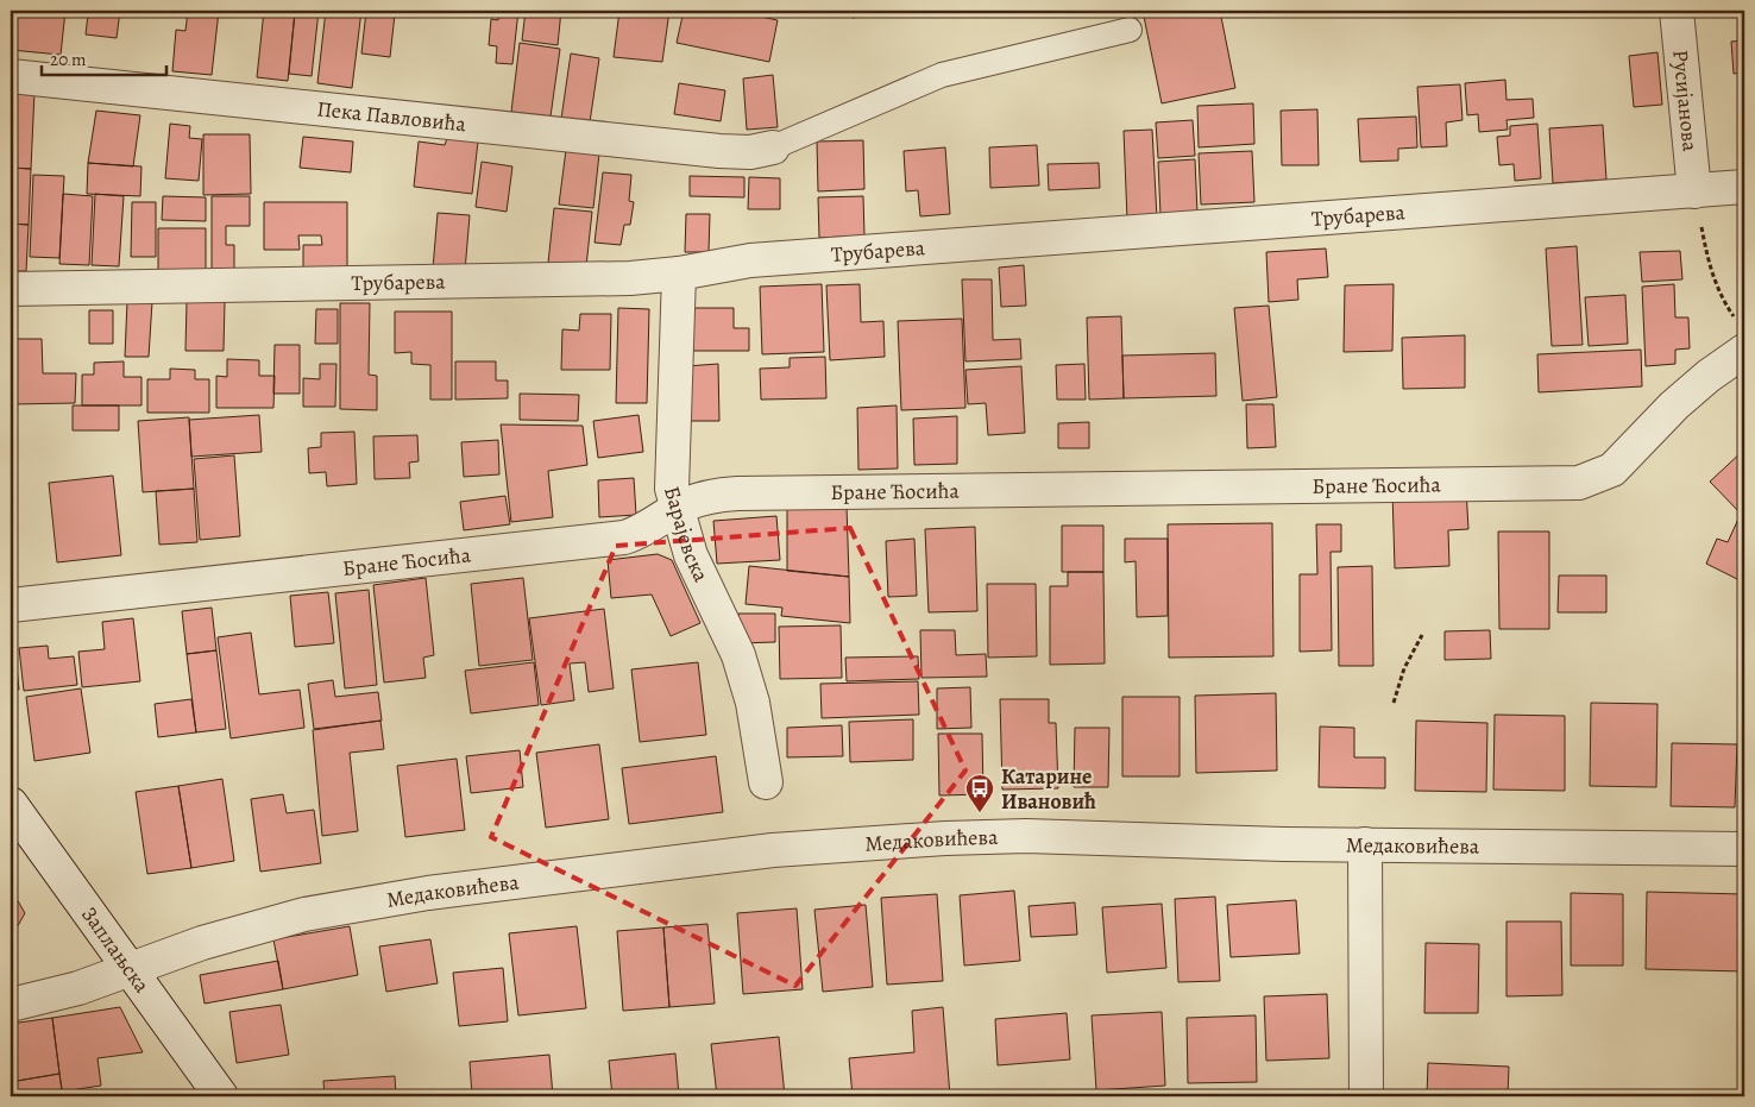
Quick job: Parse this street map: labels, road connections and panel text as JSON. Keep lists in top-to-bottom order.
{
  "streets": {
    "street": [
      "Русијанова",
      "Пека Павловића",
      "Трубарева",
      "Бране Ћосића",
      "Барајевска",
      "Медаковићева",
      "Заплањска"
    ]
  },
  "crossings": [
    ["Русијанова", "Трубарева"],
    ["Трубарева", "Барајевска"],
    ["Бране Ћосића", "Барајевска"],
    ["Медаковићева", "Заплањска"]
  ],
  "places": {
    "bus stop": ["Катарине Ивановић"]
  },
  "scale_bar": "20 m"
}
